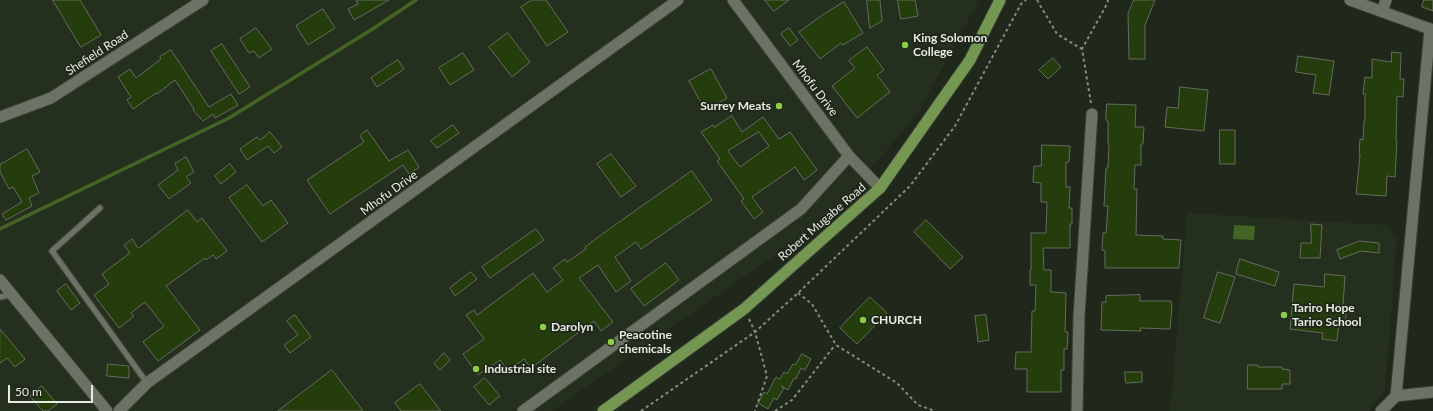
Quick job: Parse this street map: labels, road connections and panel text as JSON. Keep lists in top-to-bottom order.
{
  "streets": {
    "main road": ["Robert Mugabe Road"],
    "street": ["Shefield Road", "Mhofu Drive"]
  },
  "crossings": [
    ["Mhofu Drive", "Robert Mugabe Road"]
  ],
  "places": [
    "King Solomon College",
    "Surrey Meats",
    "Tariro Hope Tariro School",
    "CHURCH",
    "Darolyn",
    "Peacotine chemicals",
    "Industrial site"
  ],
  "scale_bar": "50 m"
}
